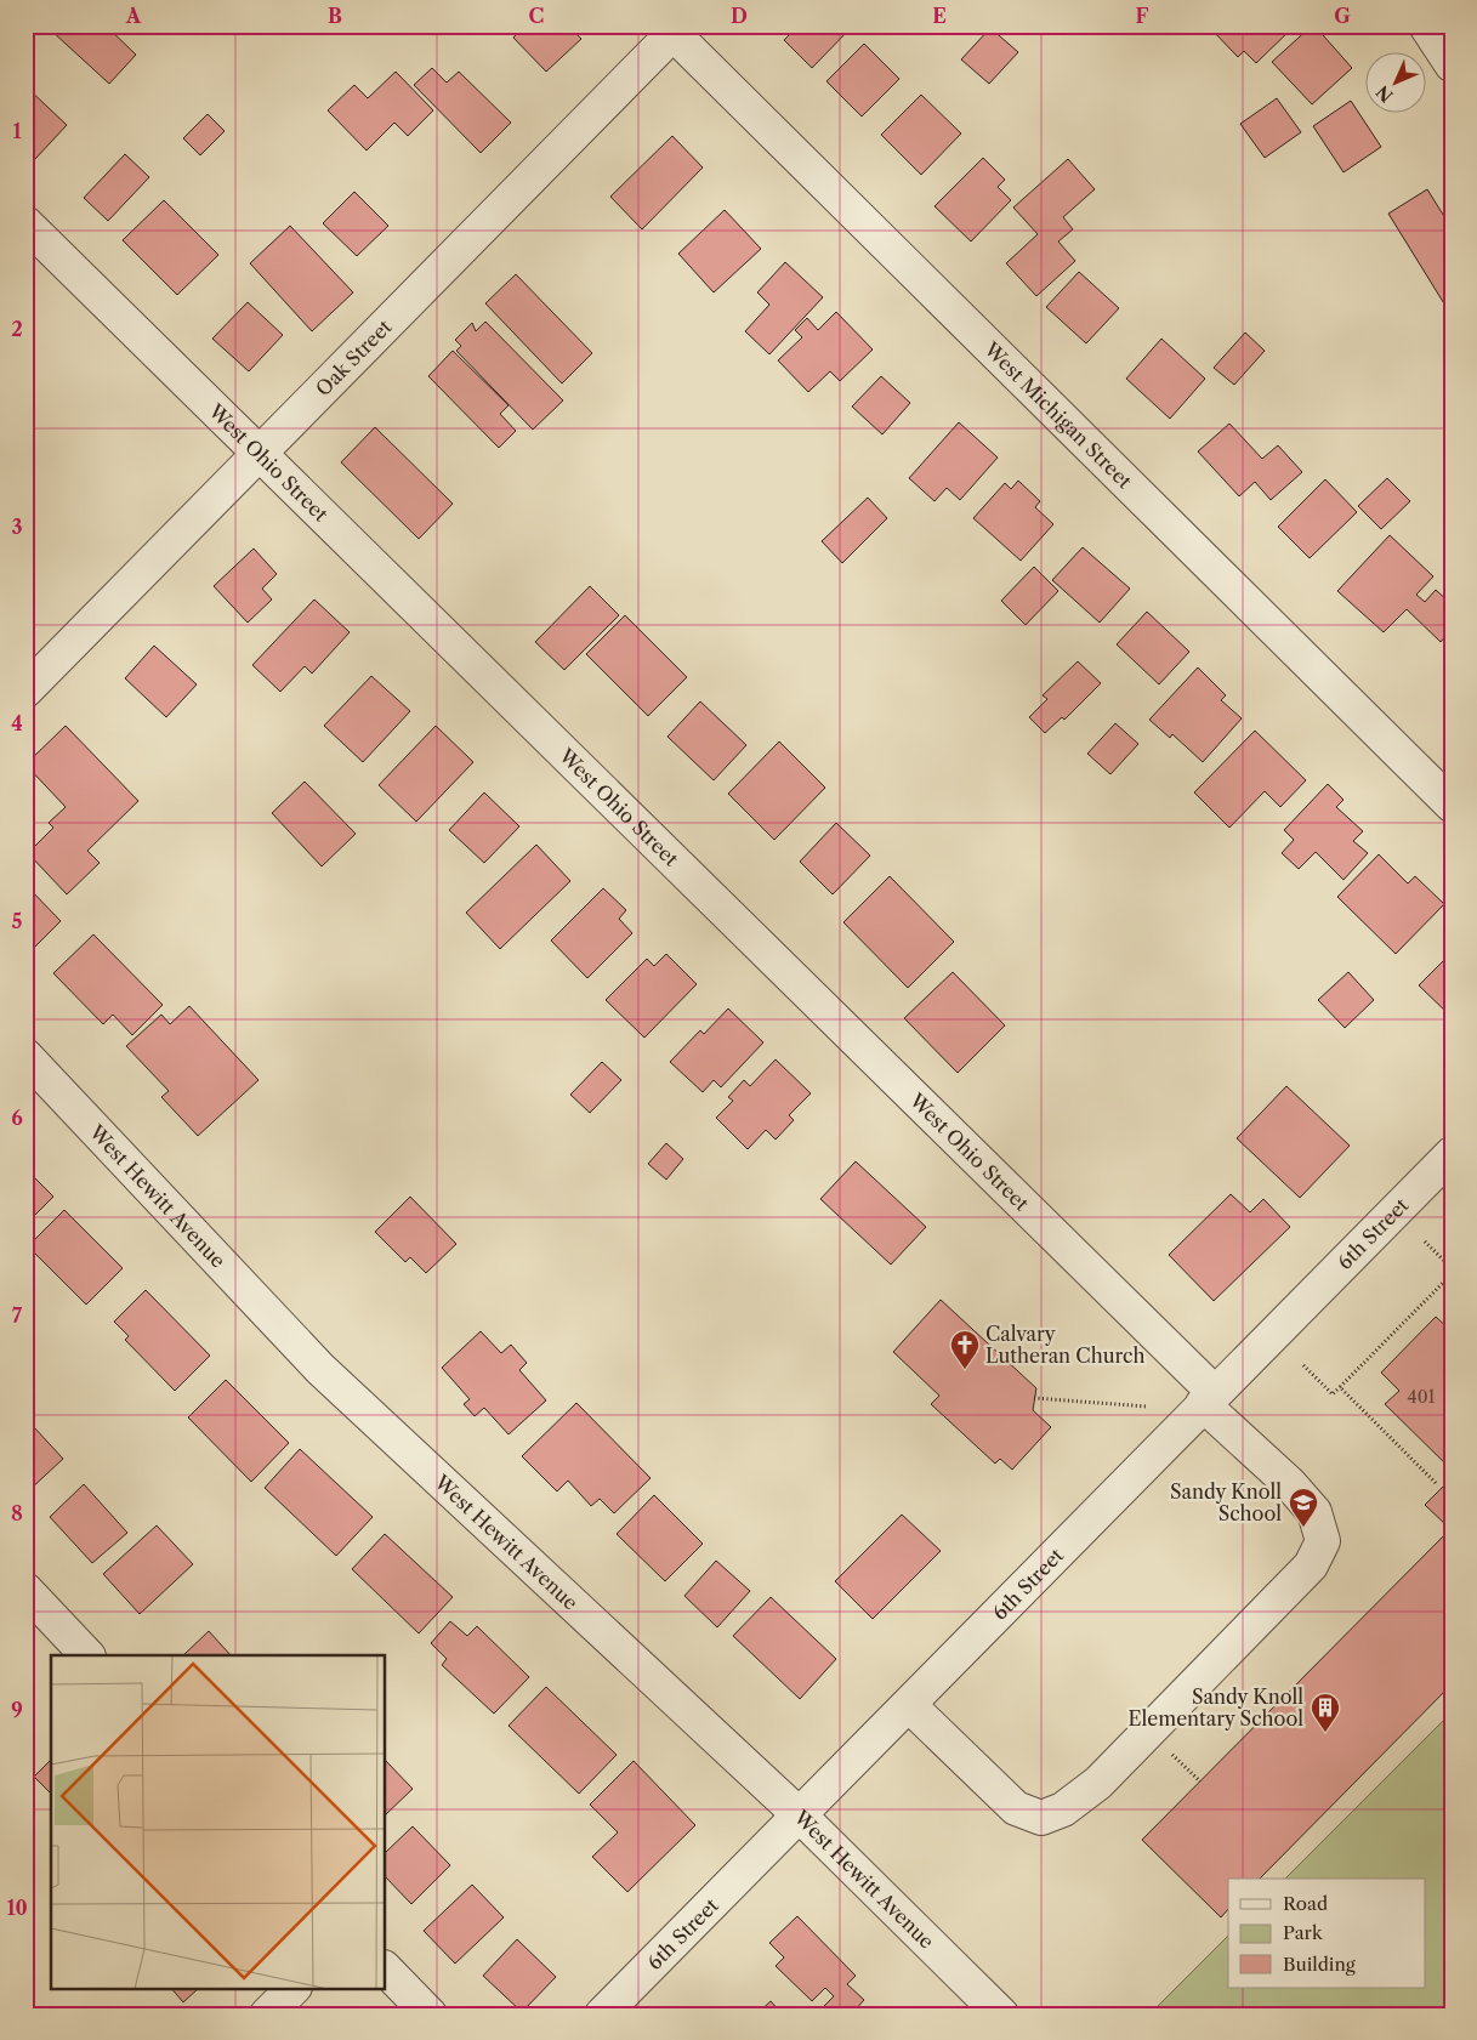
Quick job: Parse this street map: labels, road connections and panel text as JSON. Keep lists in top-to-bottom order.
{
  "streets": {
    "street": [
      "Oak Street",
      "West Michigan Street",
      "West Ohio Street",
      "West Hewitt Avenue",
      "6th Street"
    ]
  },
  "crossings": [
    ["Oak Street", "West Michigan Street"],
    ["Oak Street", "West Ohio Street"],
    ["West Ohio Street", "6th Street"],
    ["West Hewitt Avenue", "6th Street"]
  ],
  "places": {
    "church": ["Calvary Lutheran Church"],
    "school or university": ["Sandy Knoll School"],
    "building": ["Sandy Knoll Elementary School"]
  },
  "house_numbers": ["401"],
  "legend": ["Road", "Park", "Building"],
  "north": "bottom left",
  "grid": {
    "columns": [
      "A",
      "B",
      "C",
      "D",
      "E",
      "F",
      "G"
    ],
    "rows": [
      "1",
      "2",
      "3",
      "4",
      "5",
      "6",
      "7",
      "8",
      "9",
      "10"
    ]
  }
}
